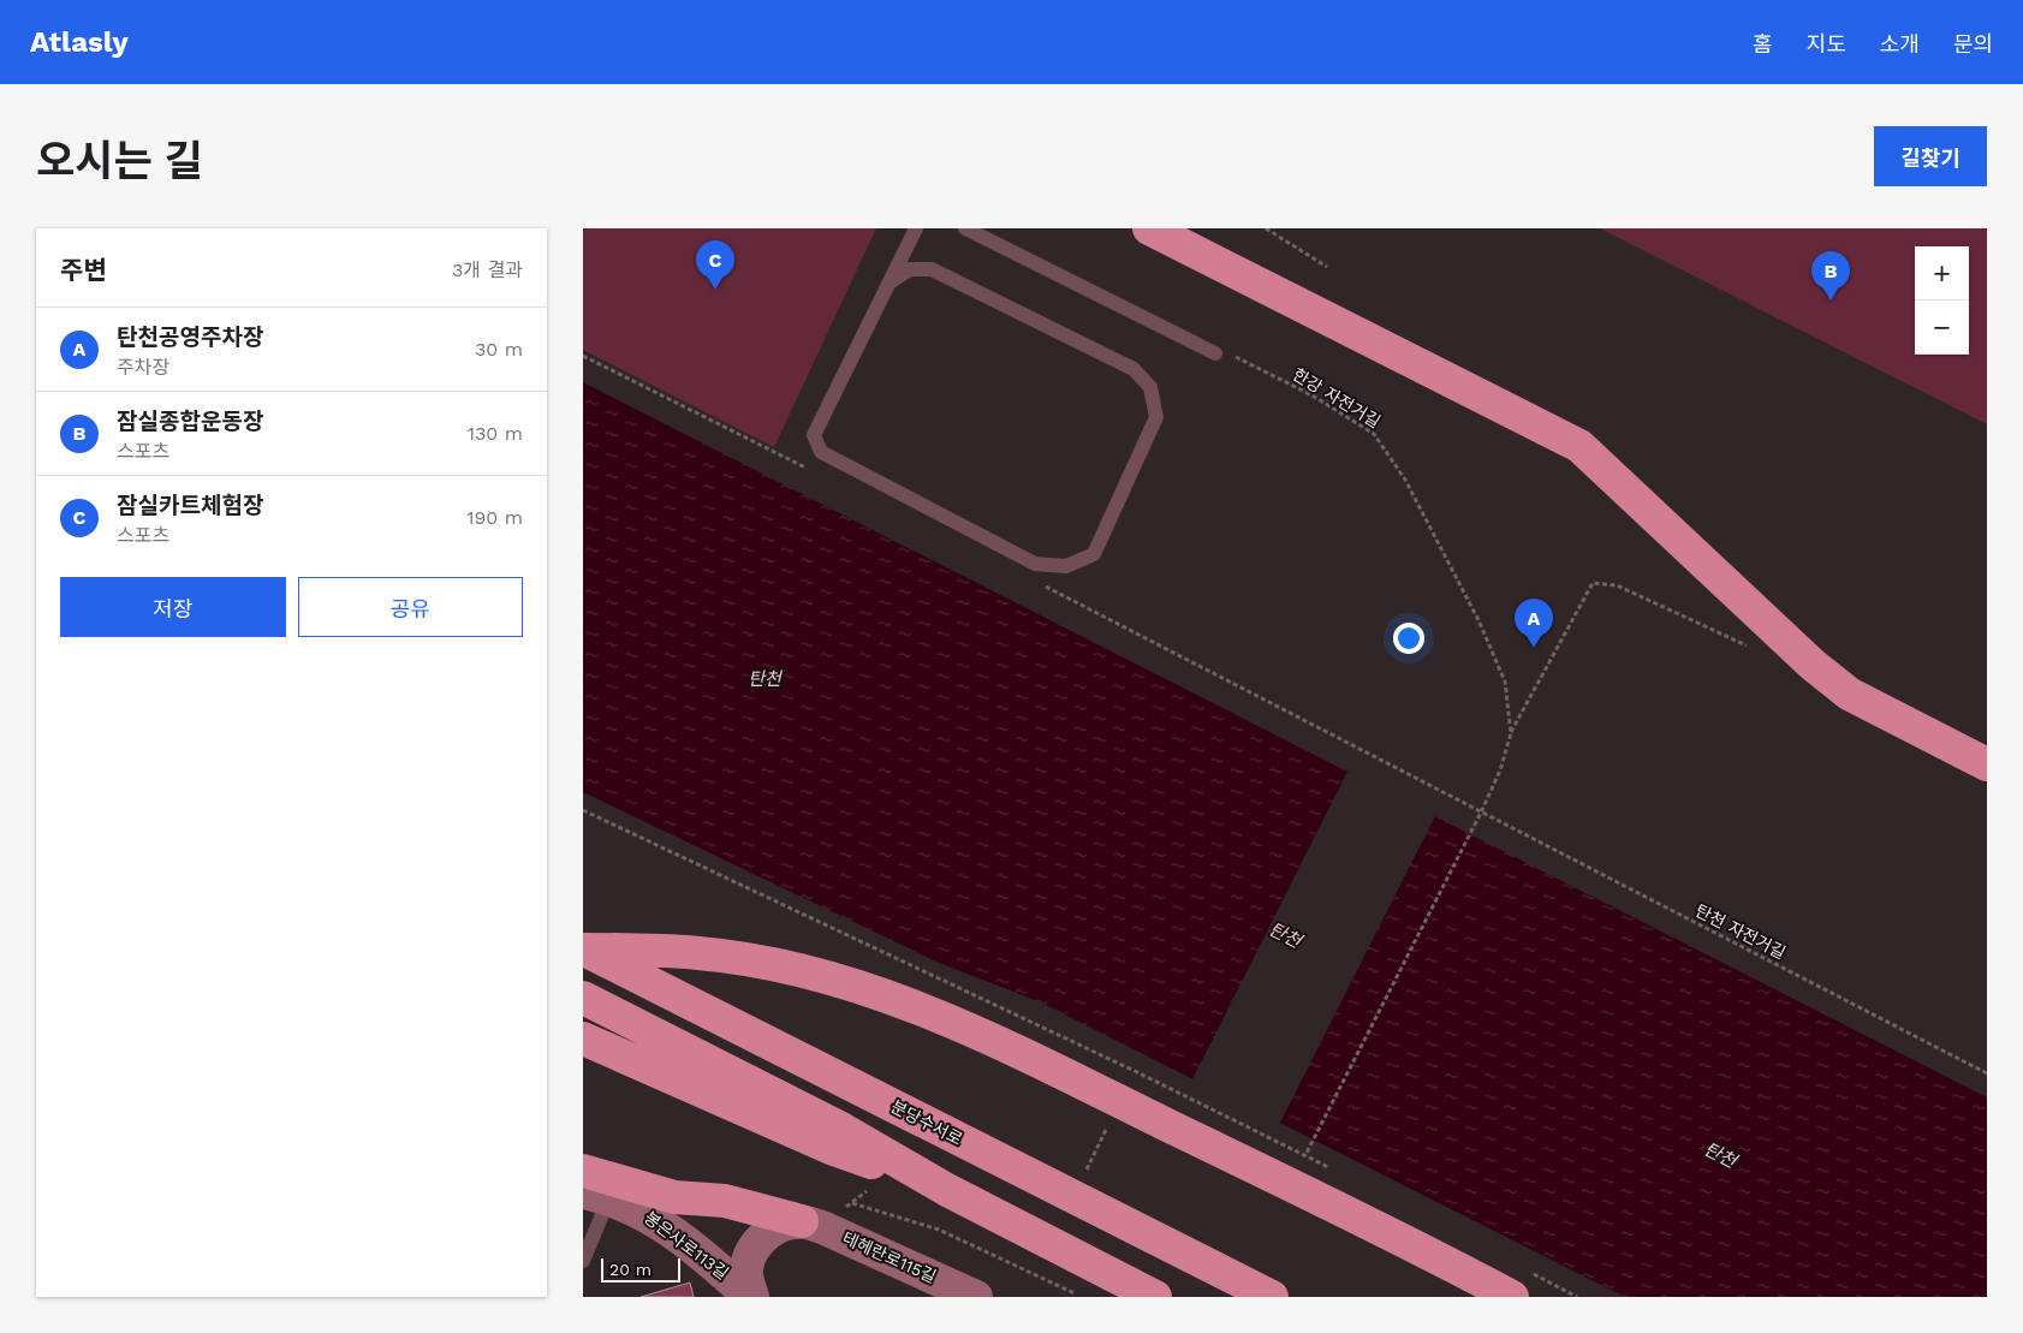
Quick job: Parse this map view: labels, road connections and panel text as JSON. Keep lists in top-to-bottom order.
{
  "streets": {
    "highway": ["분당수서로"],
    "street": ["봉은사로113길", "테헤란로115길"],
    "path": ["한강 자전거길", "탄천 자전거길"]
  },
  "crossings": [
    ["한강 자전거길", "탄천 자전거길"]
  ],
  "water": ["탄천"],
  "scale_bar": "20 m",
  "page": {
    "header": "Atlasly",
    "nav": [
      "홈",
      "지도",
      "소개",
      "문의"
    ],
    "title": "오시는 길",
    "buttons": [
      "길찾기",
      ["저장", "공유"]
    ],
    "heading": ["주변", "3개 결과"],
    "pins": ["C", "B", "A"],
    "map_buttons": ["+", "−"],
    "list": [
      {
        "mark": "A",
        "name": "탄천공영주차장",
        "note": "주차장",
        "value": "30 m"
      },
      {
        "mark": "B",
        "name": "잠실종합운동장",
        "note": "스포츠",
        "value": "130 m"
      },
      {
        "mark": "C",
        "name": "잠실카트체험장",
        "note": "스포츠",
        "value": "190 m"
      }
    ],
    "scale": "20 m"
  }
}
